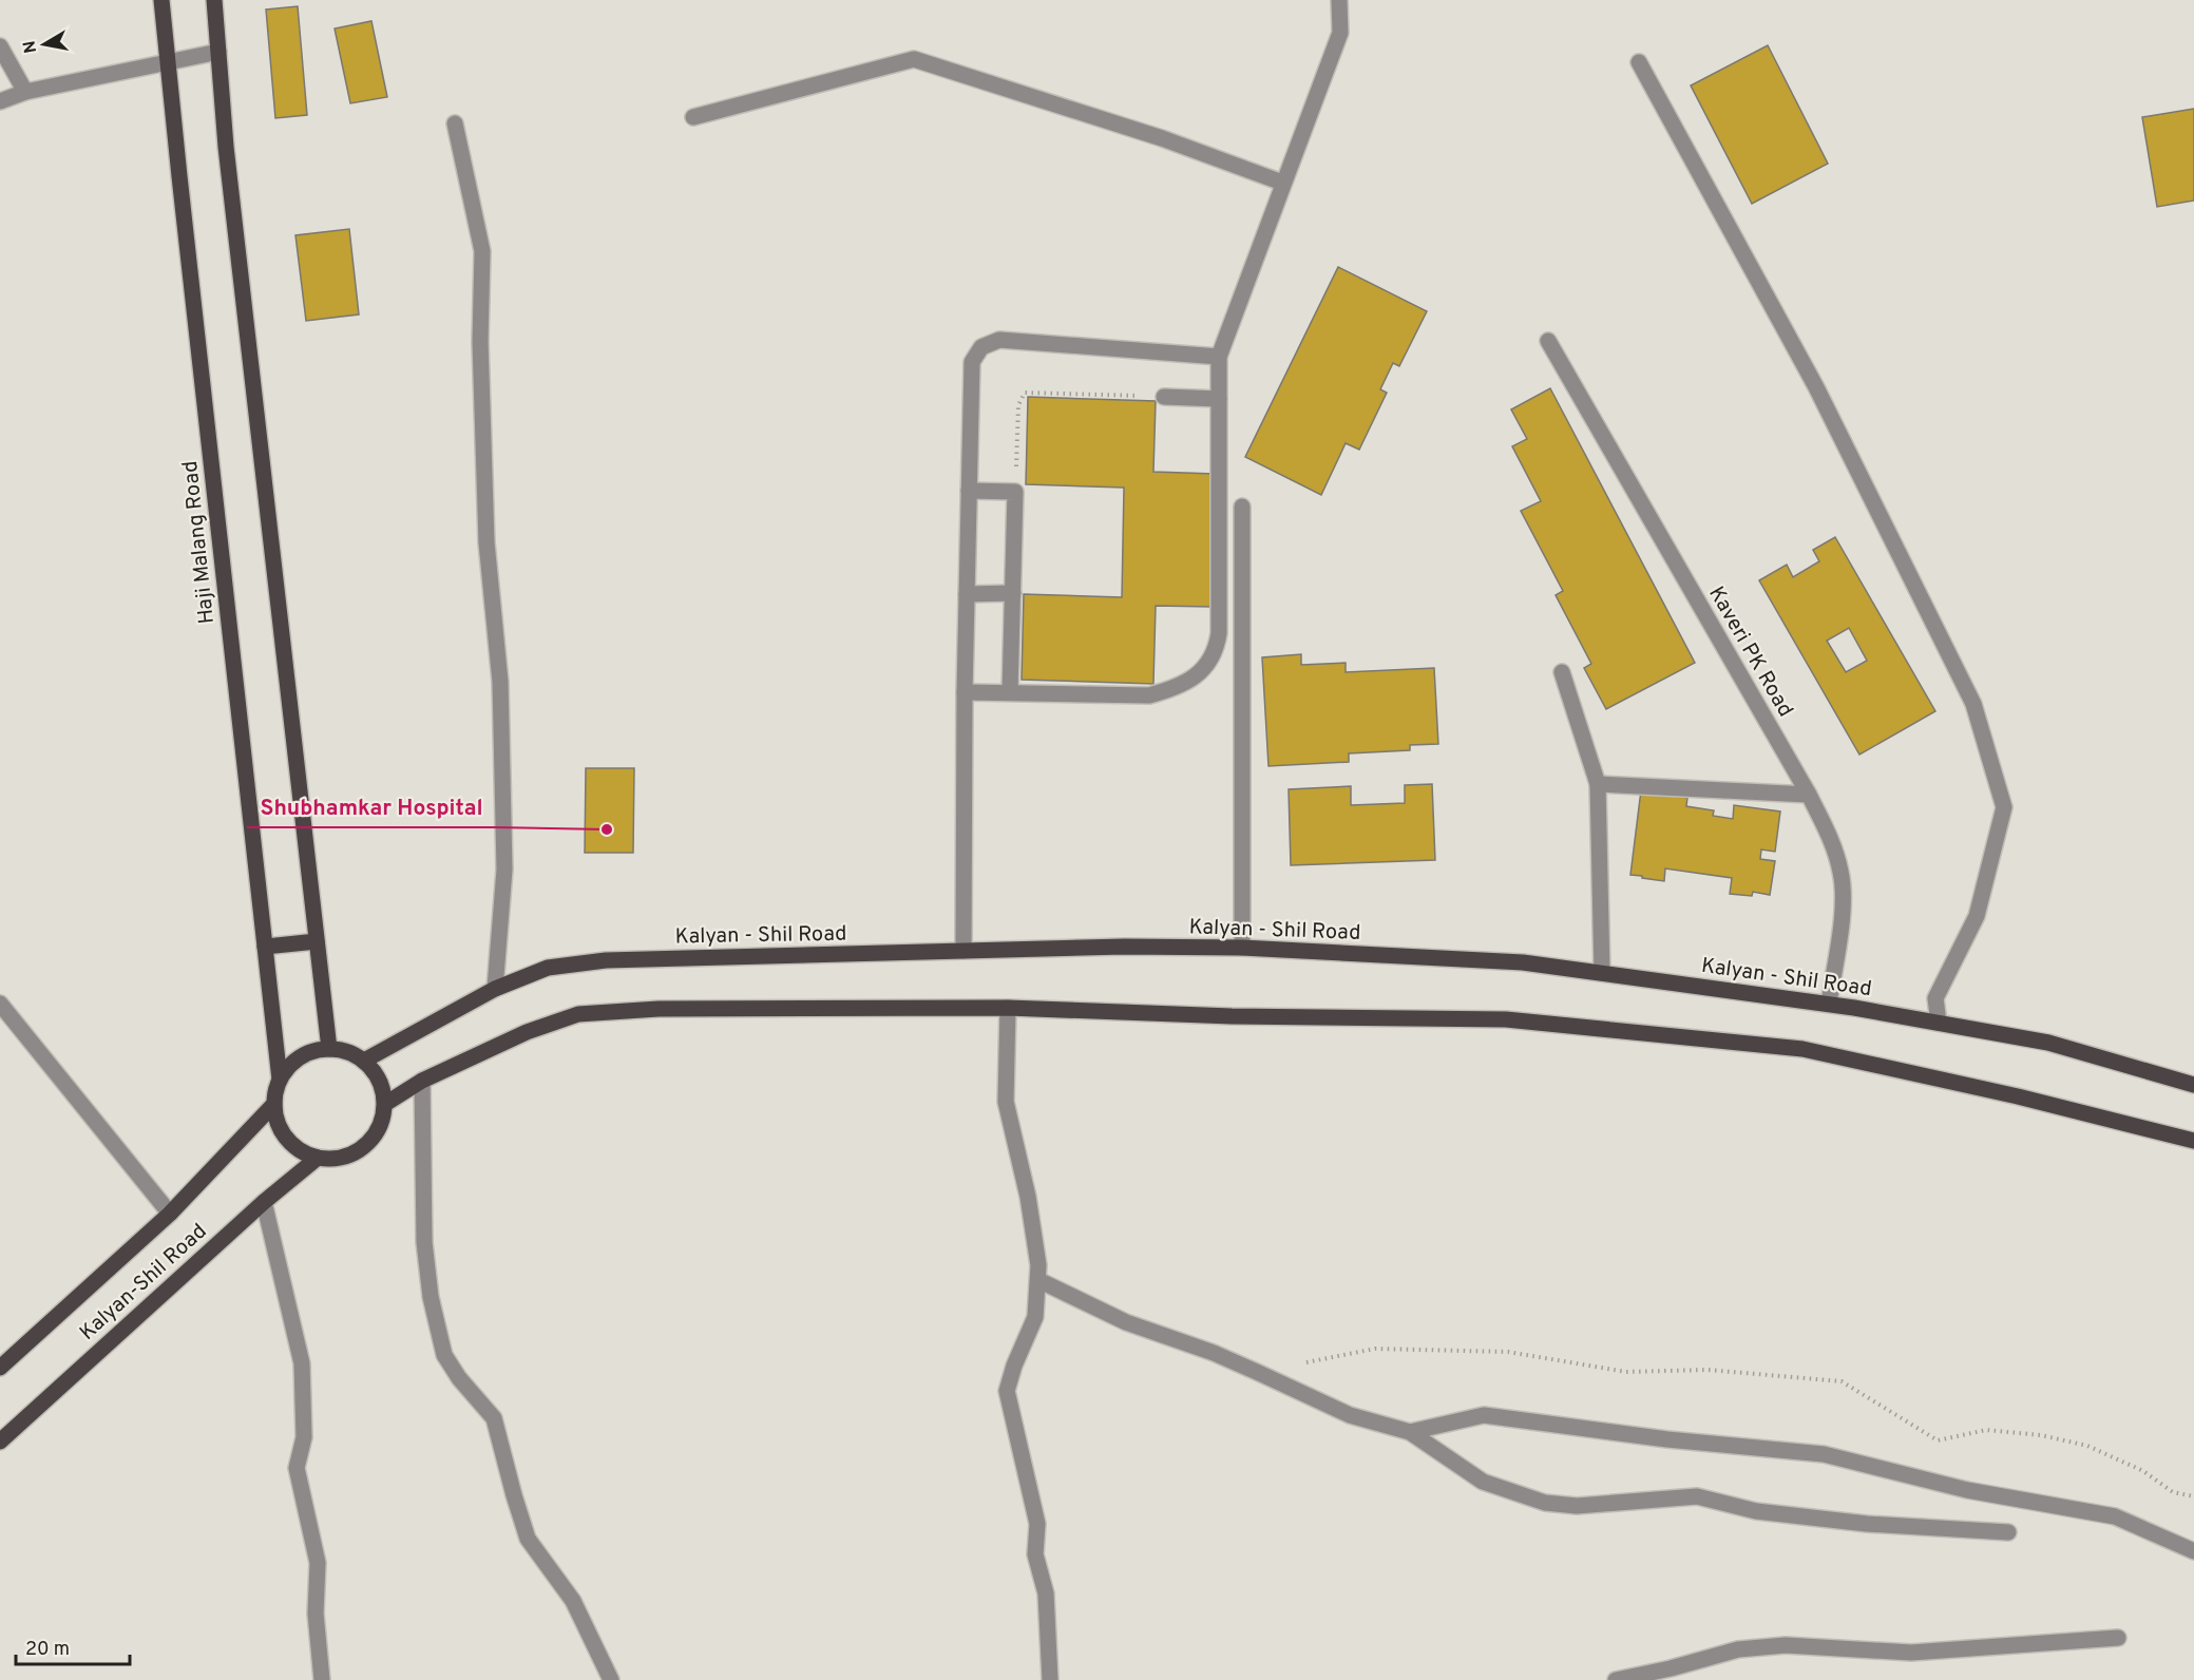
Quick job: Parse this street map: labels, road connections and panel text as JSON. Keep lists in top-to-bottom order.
{
  "streets": {
    "main road": ["Haji Malang Road", "Kalyan - Shil Road", "Kalyan-Shil Road"],
    "street": ["Kaveri PK Road"]
  },
  "crossings": [
    ["Haji Malang Road", "Kalyan - Shil Road"],
    ["Haji Malang Road", "Kalyan-Shil Road"],
    ["Kaveri PK Road", "Kalyan - Shil Road"],
    ["Kalyan - Shil Road", "Kalyan-Shil Road"]
  ],
  "places": ["Shubhamkar Hospital"],
  "scale_bar": "20 m",
  "north": "left"
}
